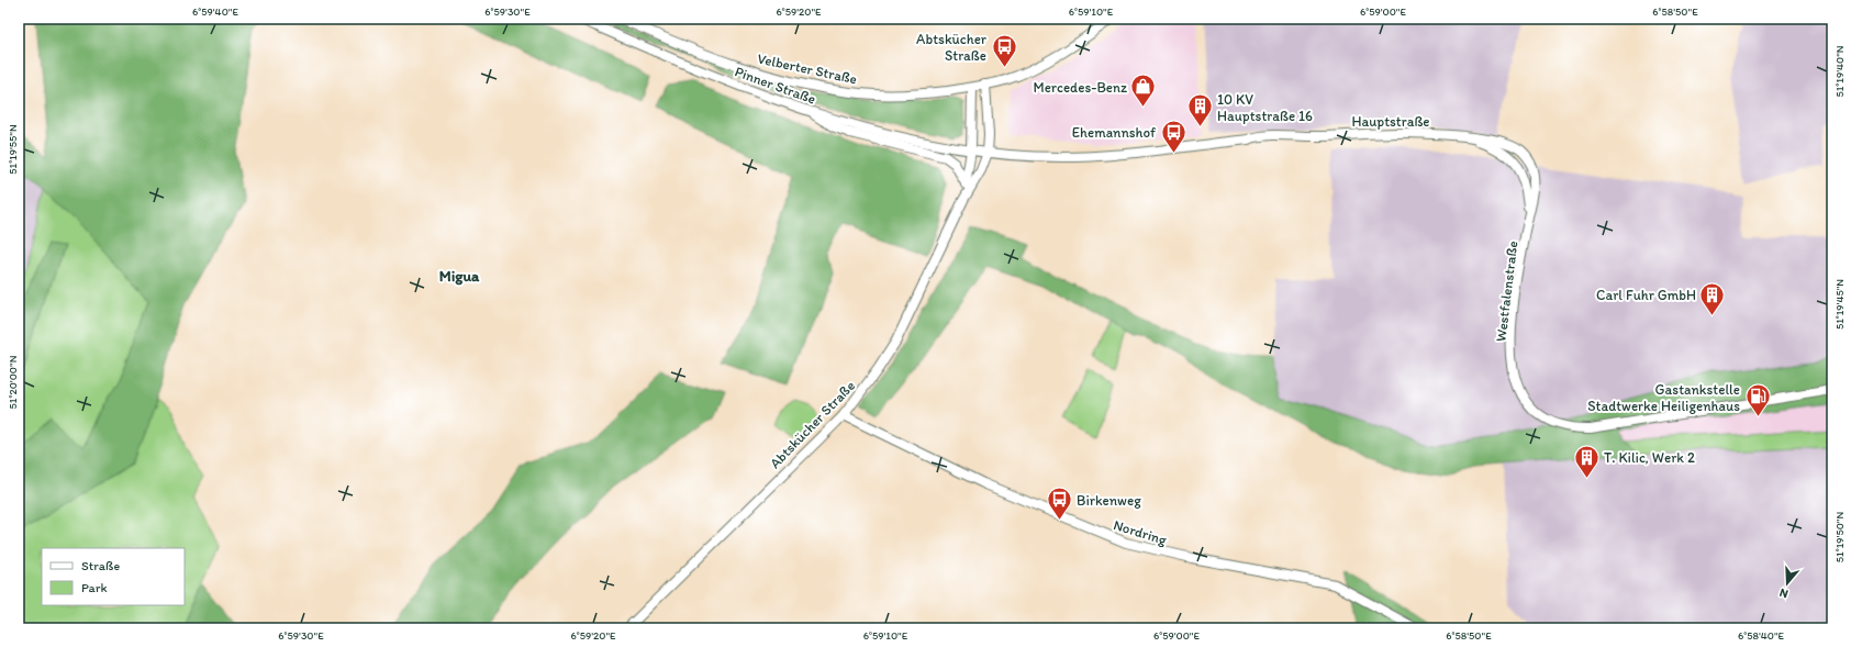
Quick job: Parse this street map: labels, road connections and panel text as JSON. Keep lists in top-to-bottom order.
{
  "streets": {
    "street": [
      "Velberter Straße",
      "Pinner Straße",
      "Hauptstraße",
      "Westfalenstraße",
      "Abtskücher Straße",
      "Nordring"
    ]
  },
  "crossings": [
    ["Velberter Straße", "Abtskücher Straße"],
    ["Pinner Straße", "Hauptstraße"],
    ["Pinner Straße", "Abtskücher Straße"],
    ["Hauptstraße", "Westfalenstraße"],
    ["Hauptstraße", "Abtskücher Straße"],
    ["Abtskücher Straße", "Nordring"]
  ],
  "districts": ["Migua"],
  "places": {
    "bus stop": ["Abtskücher Straße", "Ehemannshof", "Birkenweg"],
    "shop": ["Mercedes-Benz"],
    "building": ["10 KV Hauptstraße 16", "Carl Fuhr GmbH", "T. Kilic, Werk 2"],
    "fuel station": ["Gastankstelle Stadtwerke Heiligenhaus"]
  },
  "legend": ["Straße", "Park"],
  "north": "bottom",
  "coordinates": [
    "6°59'40\"E",
    "6°59'30\"E",
    "6°59'20\"E",
    "6°59'10\"E",
    "6°59'00\"E",
    "6°58'50\"E",
    "51°19'40\"N",
    "51°19'55\"N",
    "51°19'45\"N",
    "51°20'00\"N",
    "51°19'50\"N",
    "6°58'40\"E"
  ]
}
